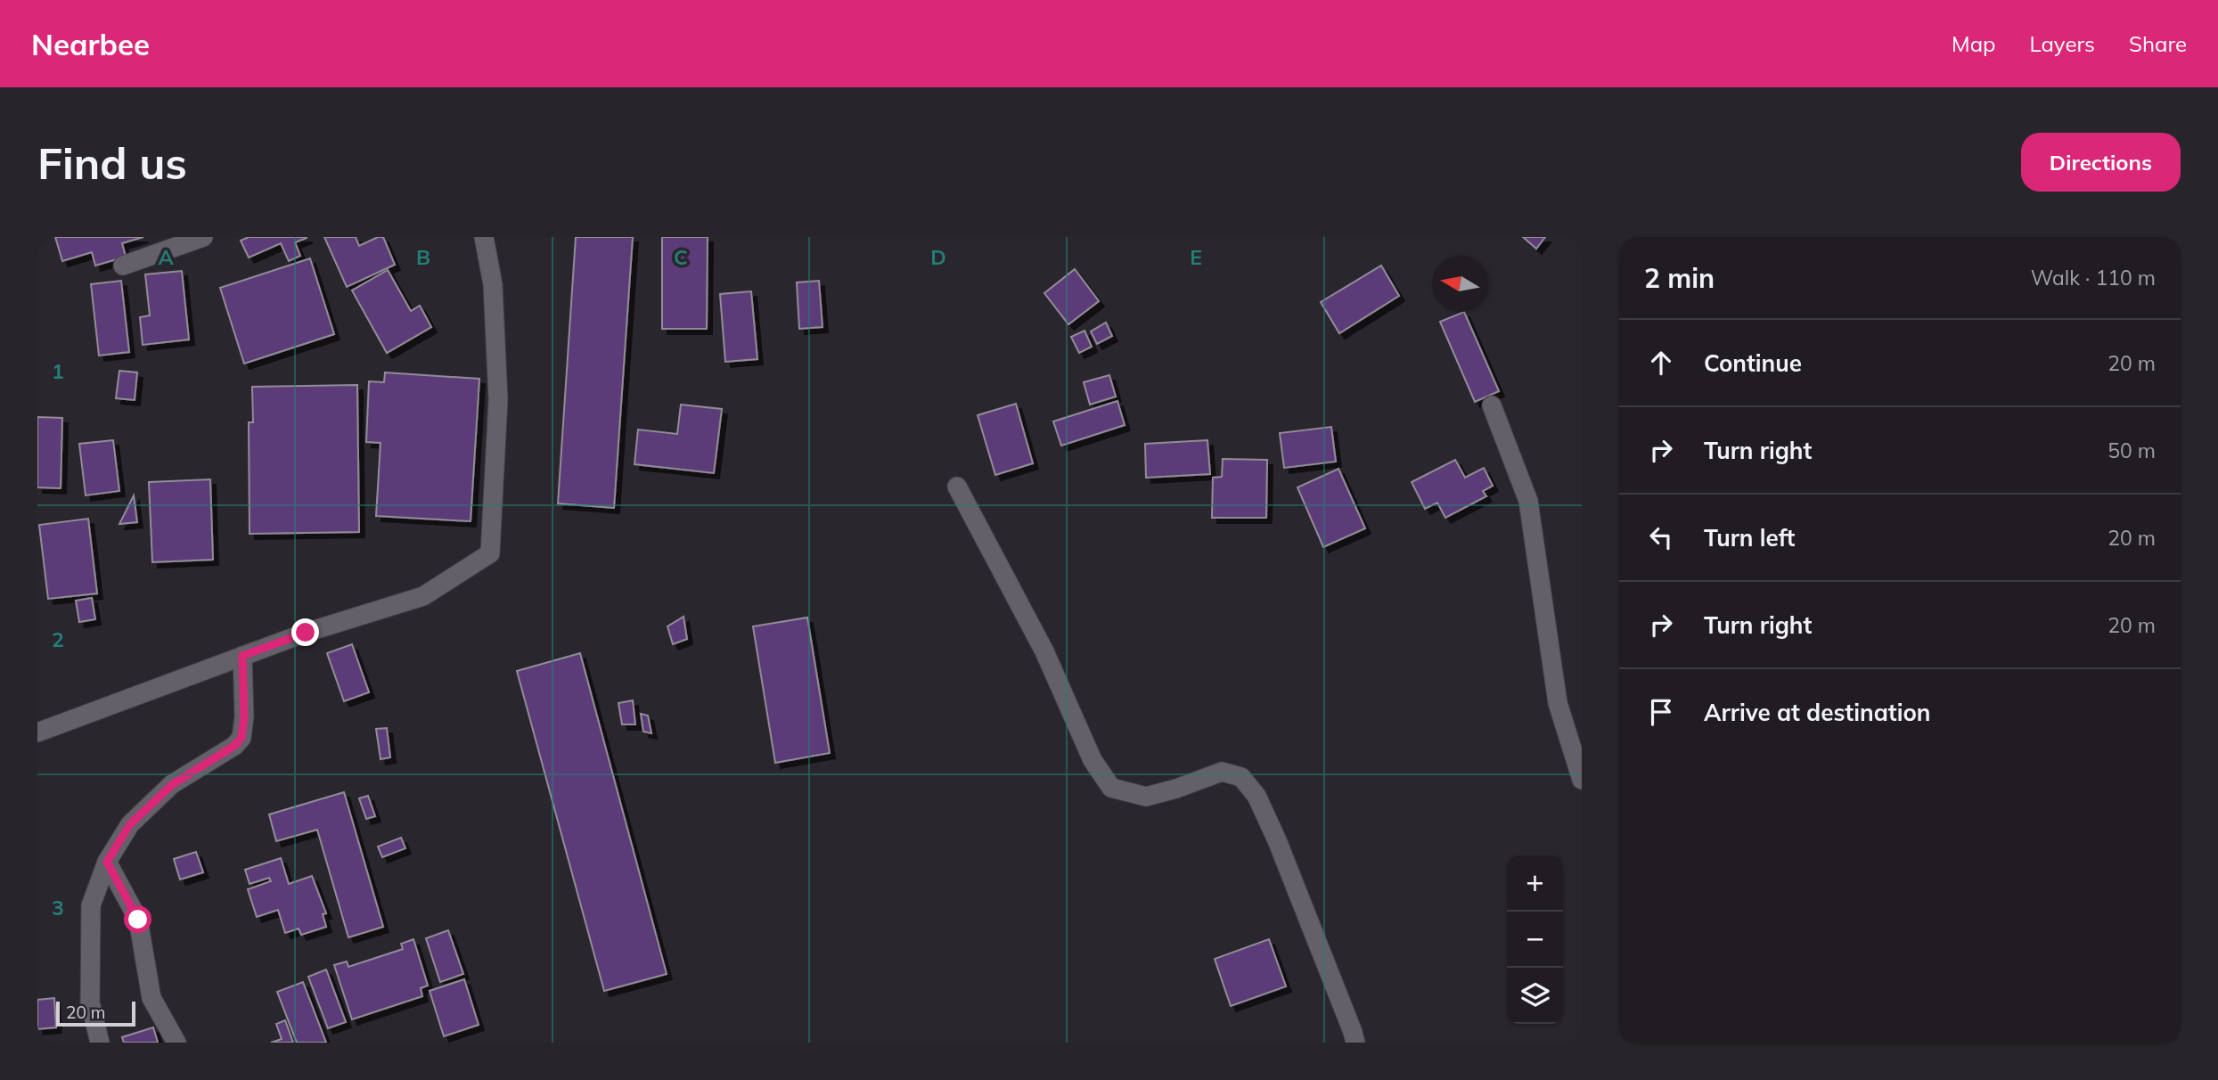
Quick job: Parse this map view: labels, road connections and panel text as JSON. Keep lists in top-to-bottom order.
{
  "scale_bar": "20 m",
  "north": "left",
  "page": {
    "header": "Nearbee",
    "nav": ["Map", "Layers", "Share"],
    "buttons": "Directions",
    "title": "Find us",
    "heading": ["2 min", "Walk · 110 m"],
    "list": [
      ["Continue", "20 m"],
      ["Turn right", "50 m"],
      ["Turn left", "20 m"],
      ["Turn right", "20 m"],
      "Arrive at destination"
    ],
    "map_buttons": ["+", "−"],
    "scale": "20 m"
  },
  "grid": {
    "columns": [
      "A",
      "B",
      "C",
      "D",
      "E"
    ],
    "rows": ["1", "2", "3"]
  }
}
